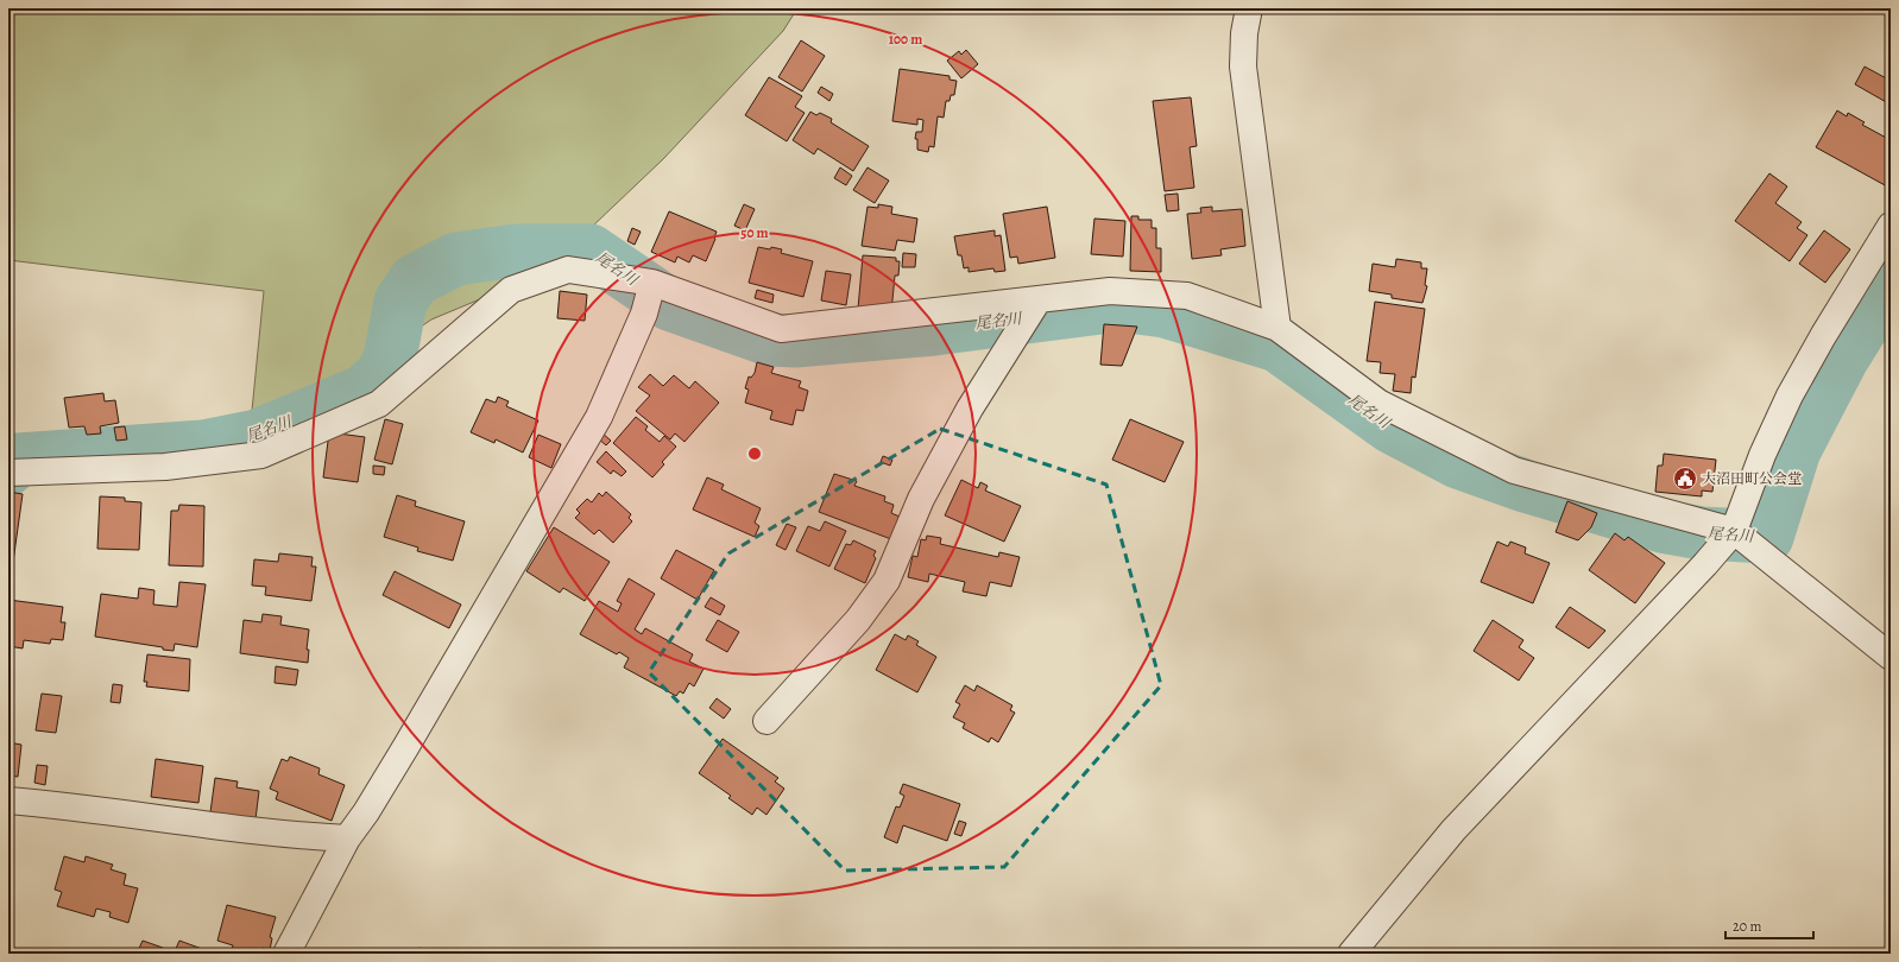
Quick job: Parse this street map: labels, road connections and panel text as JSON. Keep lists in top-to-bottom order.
{
  "water": ["尾名川"],
  "places": {
    "public building": ["大沼田町公会堂"]
  },
  "scale_bar": "20 m",
  "rings": ["100 m", "50 m"]
}
